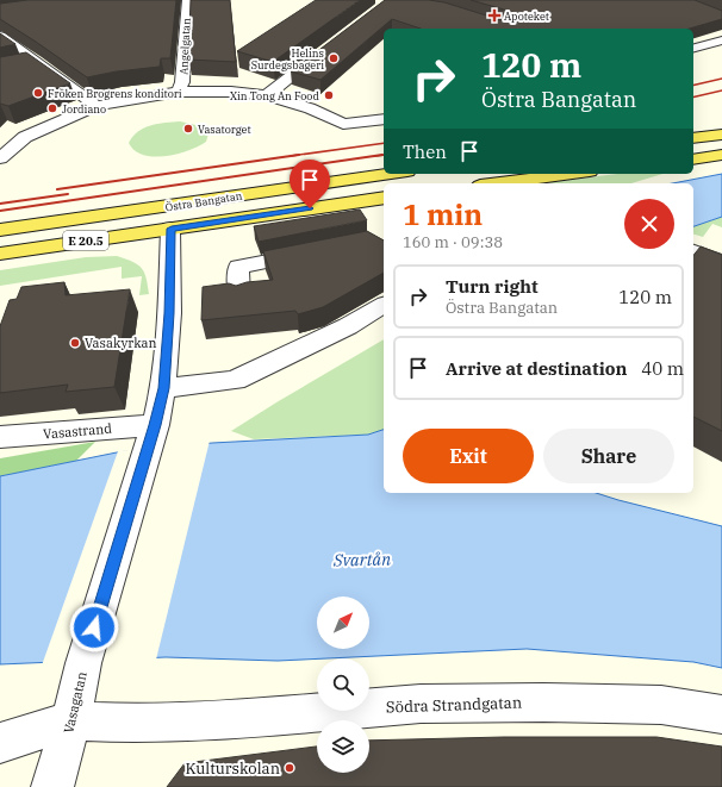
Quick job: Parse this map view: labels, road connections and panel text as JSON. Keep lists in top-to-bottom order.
{
  "streets": {
    "main road": ["Östra Bangatan", "E 20.5"],
    "street": [
      "Angelgatan",
      "Vasastrand",
      "Vasagatan",
      "Södra Strandgatan"
    ]
  },
  "crossings": [
    ["Östra Bangatan", "Vasagatan"],
    ["Vasastrand", "Vasagatan"],
    ["Vasagatan", "Södra Strandgatan"]
  ],
  "water": ["Svartån"],
  "places": {
    "health": ["Apoteket"],
    "other": [
      "Helins Surdegsbageri",
      "Fröken Brogrens konditori",
      "Xin Tong An Food",
      "Jordiano",
      "Vasatorget",
      "Vasakyrkan",
      "Kulturskolan"
    ]
  },
  "north": "top right",
  "page": {
    "turn": ["120 m", "Östra Bangatan"],
    "then": "Then",
    "heading": ["1 min", "160 m · 09:38"],
    "list": [
      {
        "name": "Turn right",
        "note": "Östra Bangatan",
        "value": "120 m"
      },
      {
        "name": "Arrive at destination",
        "value": "40 m"
      }
    ],
    "buttons": ["Exit", "Share"]
  }
}
